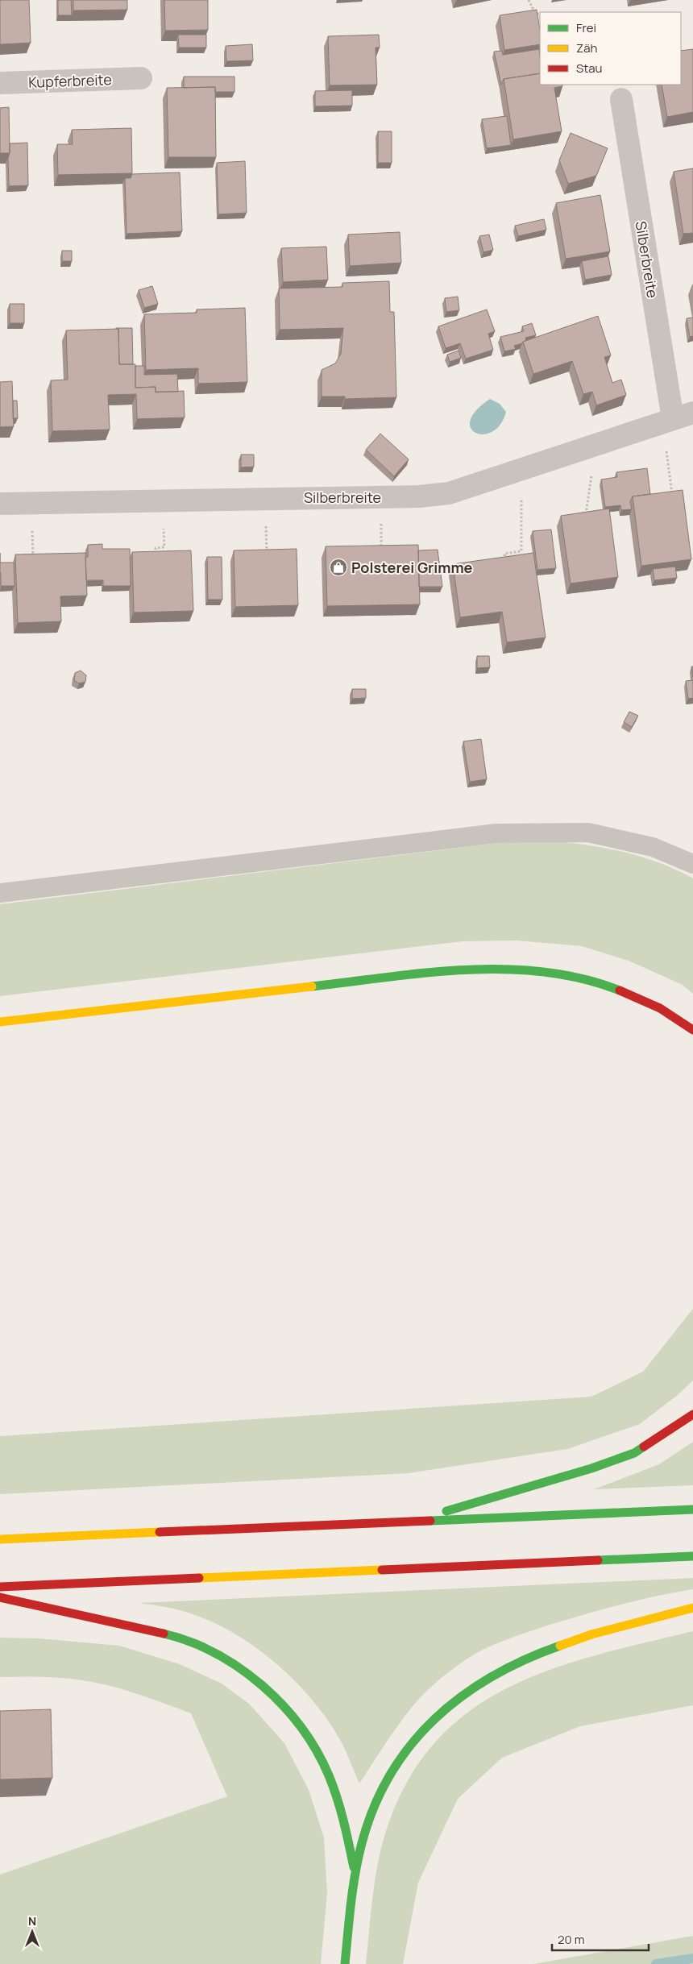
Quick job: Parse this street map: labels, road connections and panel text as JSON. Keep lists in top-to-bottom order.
{
  "streets": {
    "street": ["Kupferbreite", "Silberbreite"]
  },
  "places": {
    "shop": ["Polsterei Grimme"]
  },
  "legend": ["Frei", "Zäh", "Stau"],
  "scale_bar": "20 m",
  "north": "top"
}
